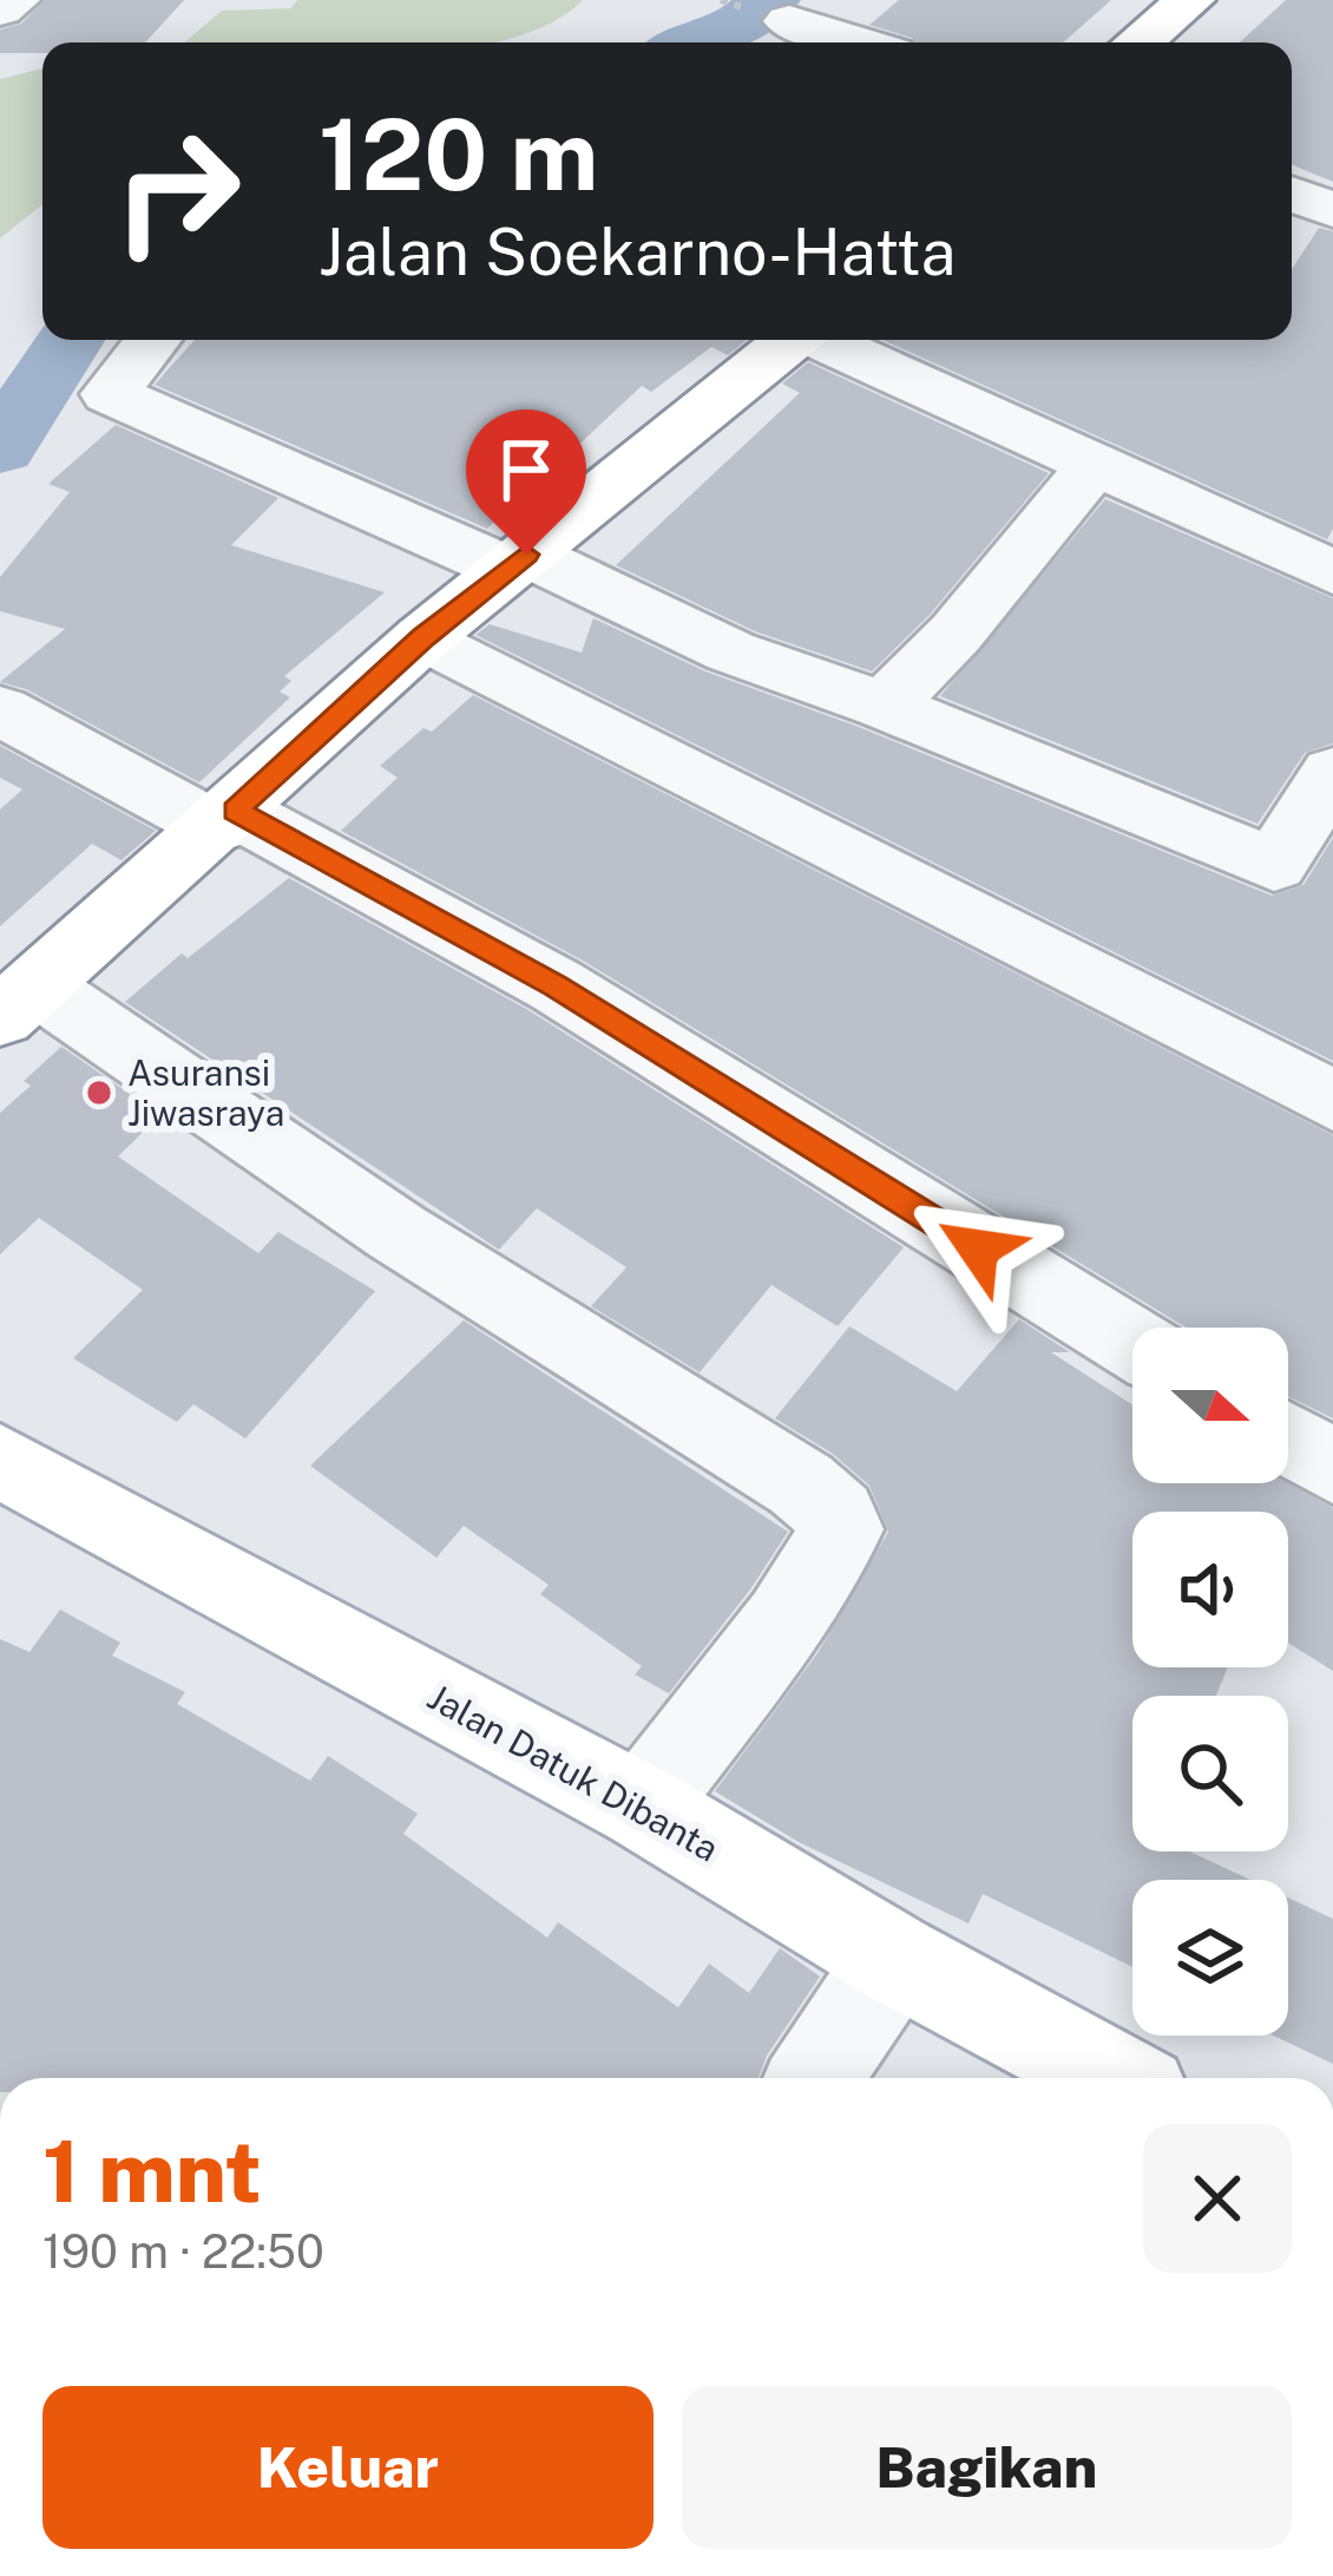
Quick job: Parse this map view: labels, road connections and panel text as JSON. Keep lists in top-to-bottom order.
{
  "streets": {
    "main road": ["Jalan Datuk Dibanta"]
  },
  "places": ["Asuransi Jiwasraya"],
  "north": "right",
  "page": {
    "turn": ["120 m", "Jalan Soekarno-Hatta"],
    "heading": ["1 mnt", "190 m · 22:50"],
    "buttons": ["Keluar", "Bagikan"]
  }
}
